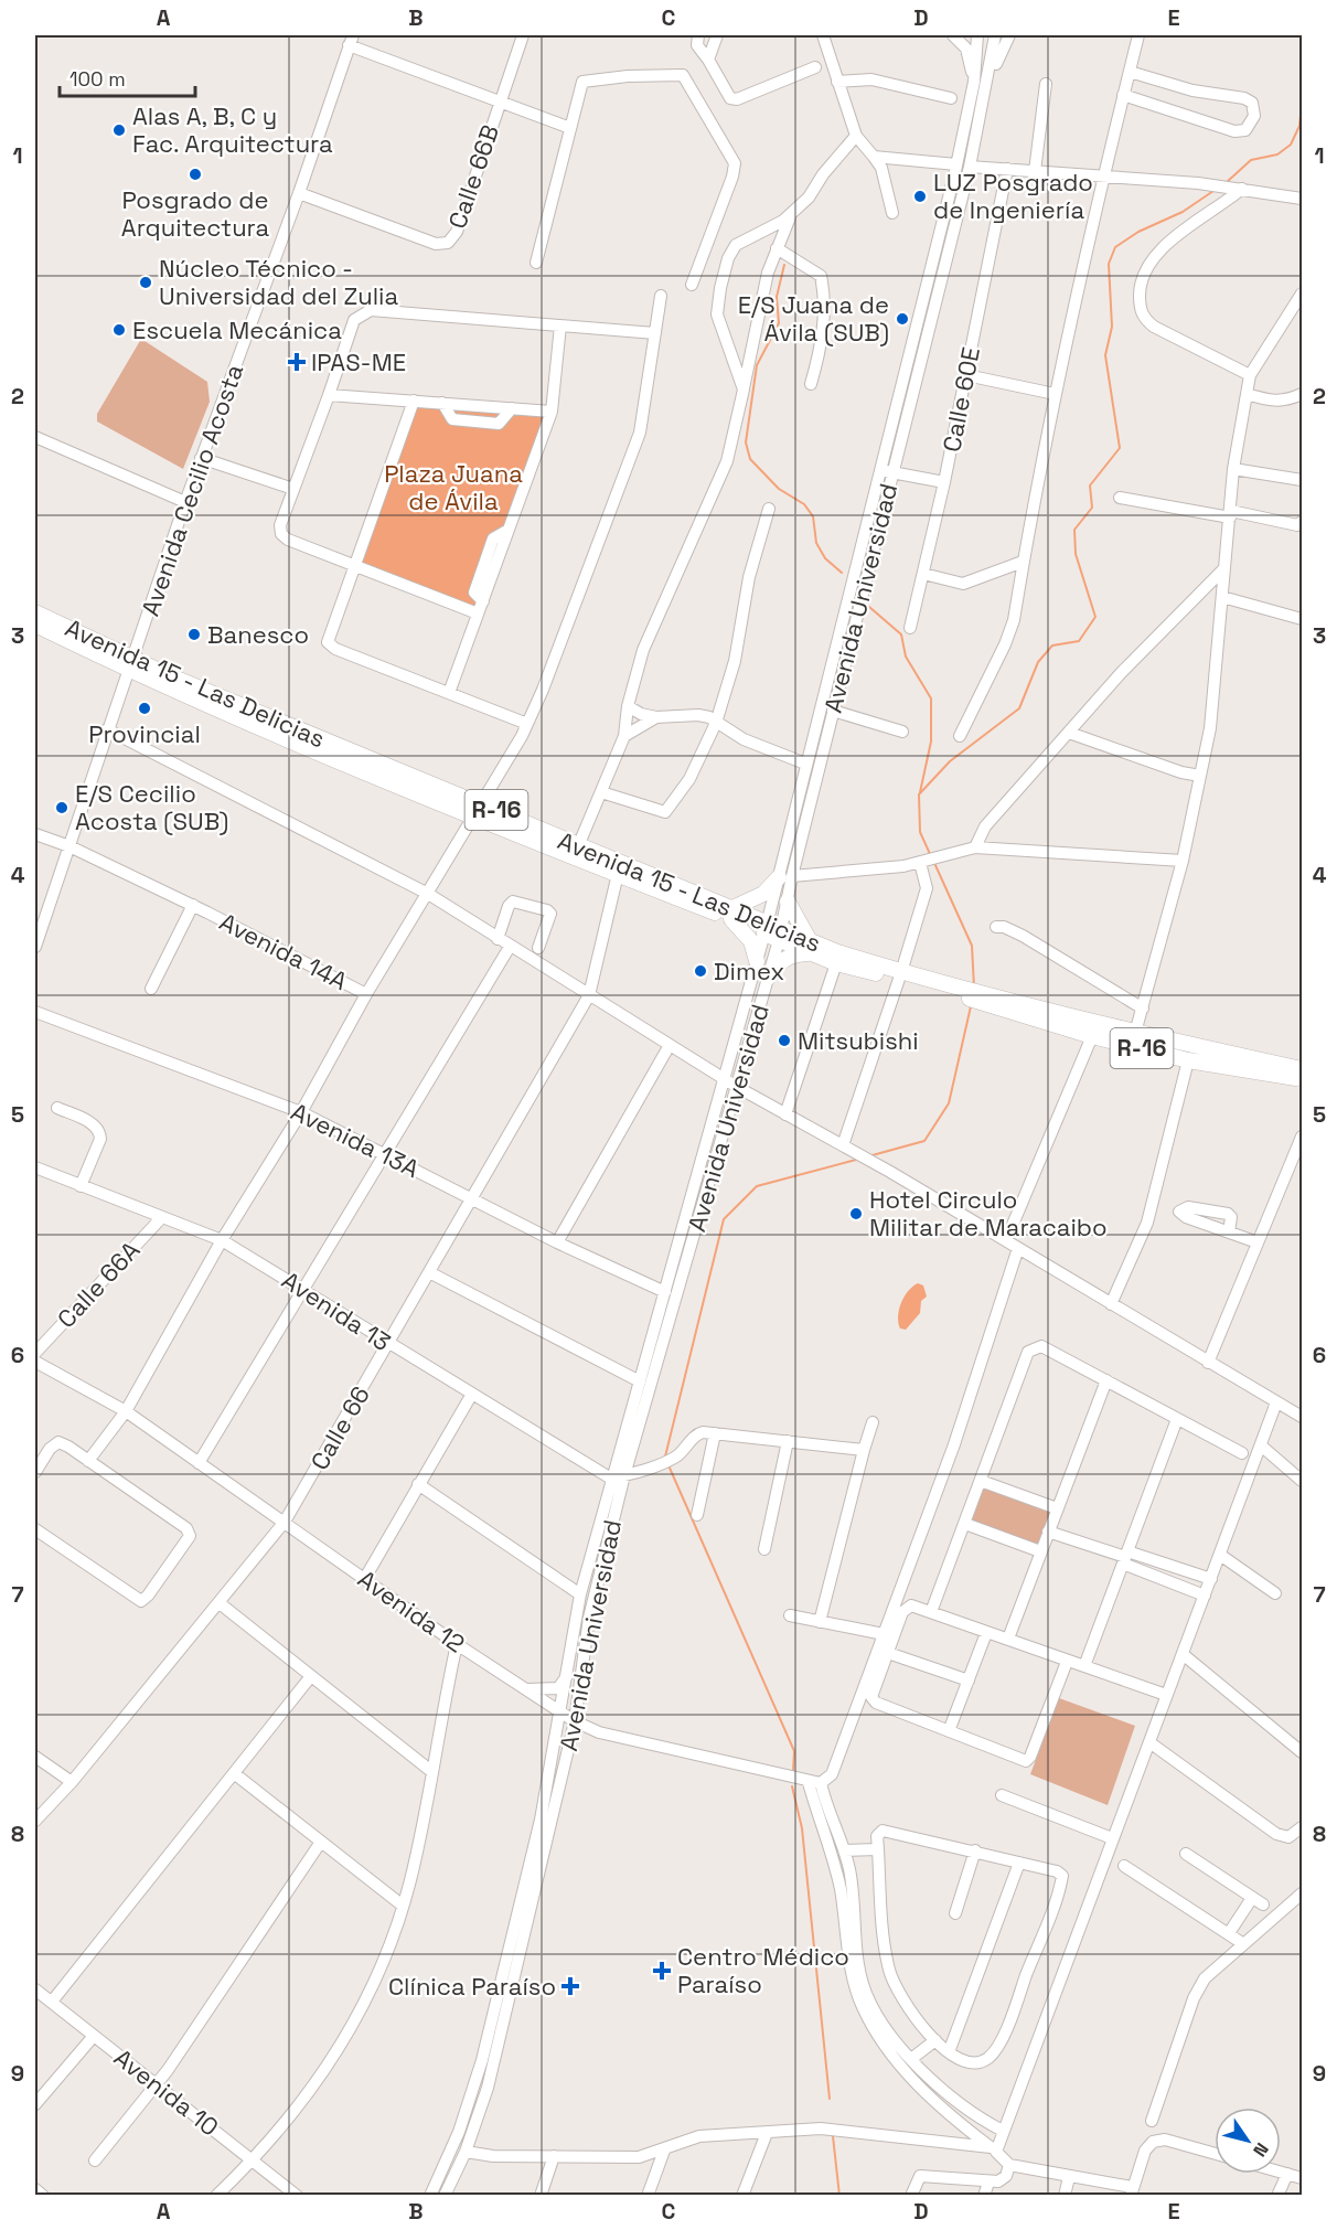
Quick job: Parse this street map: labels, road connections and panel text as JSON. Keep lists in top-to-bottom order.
{
  "streets": {
    "main road": ["Avenida 15 - Las Delicias", "R-16"],
    "street": [
      "Calle 66B",
      "Calle 60E",
      "Avenida Cecilio Acosta",
      "Avenida Universidad",
      "Avenida 14A",
      "Avenida 13A",
      "Calle 66A",
      "Avenida 13",
      "Calle 66",
      "Avenida 12",
      "Avenida 10"
    ]
  },
  "crossings": [
    ["Calle 66B", "Avenida Cecilio Acosta"],
    ["Avenida Cecilio Acosta", "Avenida 15 - Las Delicias"],
    ["Avenida Cecilio Acosta", "R-16"],
    ["Avenida Cecilio Acosta", "Avenida 14A"],
    ["Avenida Universidad", "R-16"],
    ["Avenida Universidad", "Avenida 13A"],
    ["Avenida Universidad", "Avenida 13"],
    ["Avenida Universidad", "Avenida 12"],
    ["Avenida 15 - Las Delicias", "R-16"],
    ["Avenida 15 - Las Delicias", "Avenida 14A"],
    ["R-16", "Avenida 14A"],
    ["R-16", "Calle 66"],
    ["Avenida 13A", "Calle 66"],
    ["Calle 66A", "Avenida 13"],
    ["Avenida 13", "Calle 66"],
    ["Calle 66", "Avenida 12"]
  ],
  "parks": ["Plaza Juana de Ávila"],
  "places": {
    "other": [
      "Alas A, B, C y Fac. Arquitectura",
      "Posgrado de Arquitectura",
      "LUZ Posgrado de Ingeniería",
      "Núcleo Técnico - Universidad del Zulia",
      "E/S Juana de Ávila (SUB)",
      "Escuela Mecánica",
      "Banesco",
      "Provincial",
      "E/S Cecilio Acosta (SUB)",
      "Dimex",
      "Mitsubishi",
      "Hotel Circulo Militar de Maracaibo"
    ],
    "health": ["IPAS-ME", "Centro Médico Paraíso", "Clínica Paraíso"]
  },
  "scale_bar": "100 m",
  "north": "bottom right",
  "grid": {
    "columns": [
      "A",
      "B",
      "C",
      "D",
      "E"
    ],
    "rows": [
      "1",
      "2",
      "3",
      "4",
      "5",
      "6",
      "7",
      "8",
      "9"
    ]
  }
}
